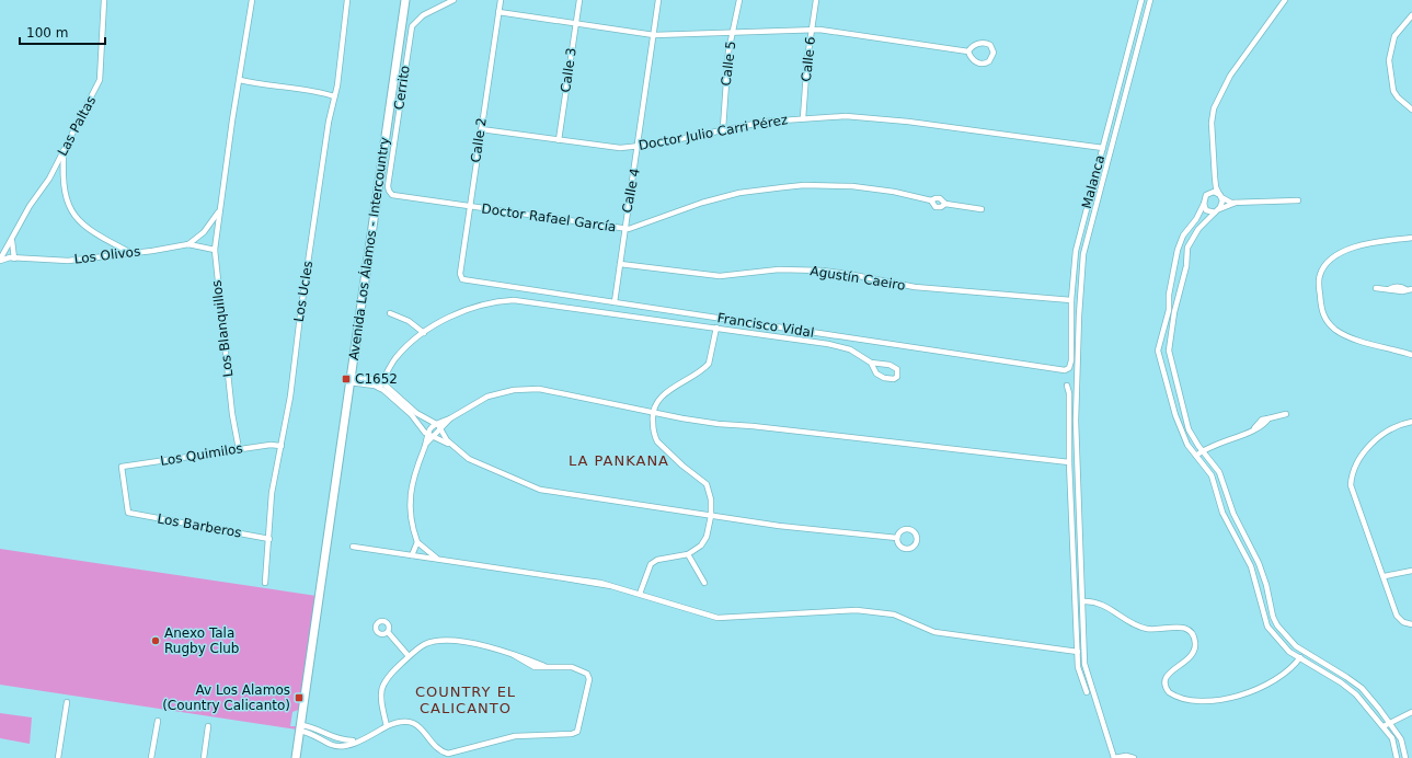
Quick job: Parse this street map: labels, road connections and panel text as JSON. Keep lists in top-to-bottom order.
{
  "streets": {
    "main road": ["Avenida Los Álamos - Intercountry"],
    "street": [
      "Calle 6",
      "Calle 5",
      "Calle 3",
      "Cerrito",
      "Las Paltas",
      "Doctor Julio Carri Pérez",
      "Calle 2",
      "Malanca",
      "Calle 4",
      "Doctor Rafael García",
      "Los Olivos",
      "Agustín Caeiro",
      "Los Ucles",
      "Francisco Vidal",
      "Los Blanquillos",
      "Los Quimilos",
      "Los Barberos"
    ]
  },
  "crossings": [
    ["Calle 6", "Doctor Julio Carri Pérez"],
    ["Calle 5", "Doctor Julio Carri Pérez"],
    ["Calle 3", "Doctor Julio Carri Pérez"],
    ["Cerrito", "Doctor Rafael García"],
    ["Las Paltas", "Los Olivos"],
    ["Doctor Julio Carri Pérez", "Calle 2"],
    ["Doctor Julio Carri Pérez", "Malanca"],
    ["Doctor Julio Carri Pérez", "Calle 4"],
    ["Calle 2", "Doctor Rafael García"],
    ["Calle 2", "Francisco Vidal"],
    ["Malanca", "Agustín Caeiro"],
    ["Malanca", "Francisco Vidal"],
    ["Calle 4", "Doctor Rafael García"],
    ["Calle 4", "Agustín Caeiro"],
    ["Calle 4", "Francisco Vidal"],
    ["Los Olivos", "Los Blanquillos"],
    ["Los Ucles", "Los Quimilos"],
    ["Los Ucles", "Los Barberos"],
    ["Los Blanquillos", "Los Quimilos"],
    ["Los Quimilos", "Los Barberos"]
  ],
  "districts": ["LA PANKANA", "COUNTRY EL CALICANTO"],
  "places": {
    "transit": ["C1652", "Av Los Alamos (Country Calicanto)"],
    "other": ["Anexo Tala Rugby Club"]
  },
  "scale_bar": "100 m"
}
